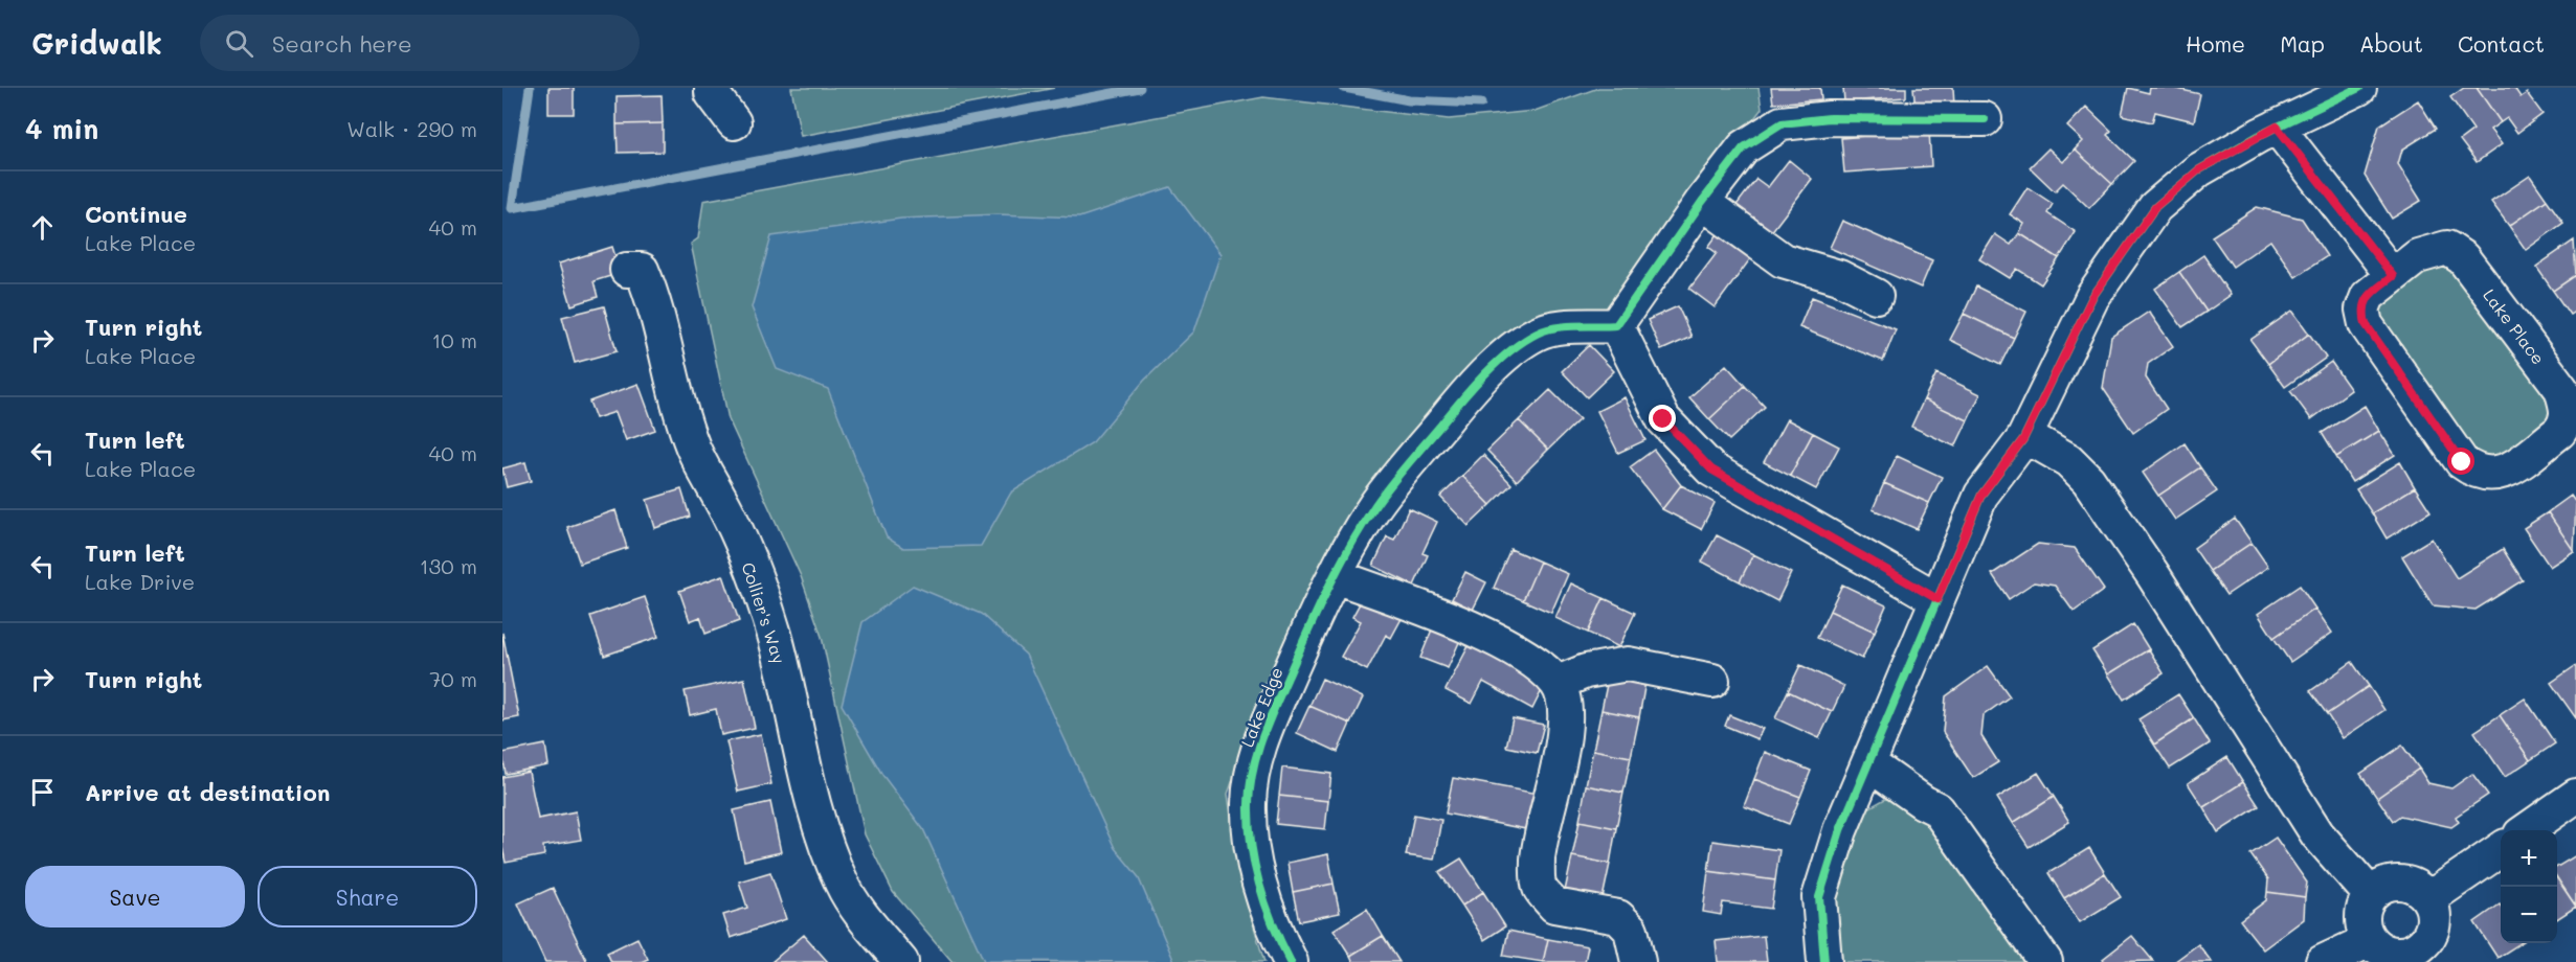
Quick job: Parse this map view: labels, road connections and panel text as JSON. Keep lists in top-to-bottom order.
{
  "streets": {
    "street": ["Lake Place", "Collier's Way", "Lake Edge"]
  },
  "page": {
    "header": "Gridwalk",
    "search": "Search here",
    "nav": [
      "Home",
      "Map",
      "About",
      "Contact"
    ],
    "heading": ["4 min", "Walk · 290 m"],
    "list": [
      ["Continue", "Lake Place", "40 m"],
      ["Turn right", "Lake Place", "10 m"],
      ["Turn left", "Lake Place", "40 m"],
      ["Turn left", "Lake Drive", "130 m"],
      ["Turn right", "70 m"],
      "Arrive at destination"
    ],
    "map_buttons": ["+", "−"],
    "buttons": ["Save", "Share"]
  }
}
